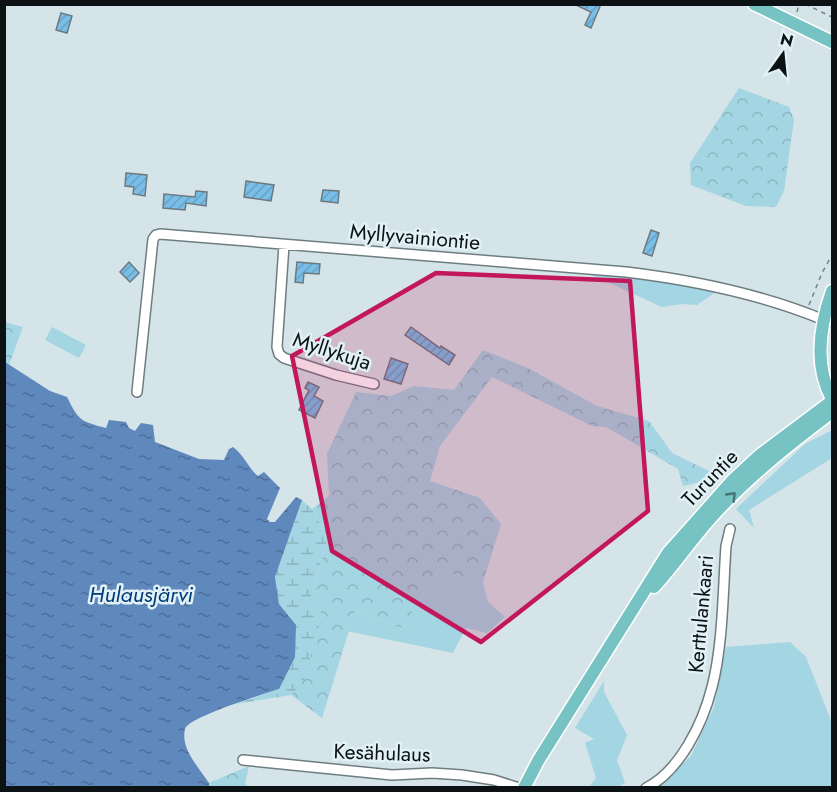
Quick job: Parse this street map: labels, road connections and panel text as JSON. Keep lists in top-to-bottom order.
{
  "streets": {
    "main road": ["Turuntie"],
    "street": [
      "Myllyvainiontie",
      "Myllykuja",
      "Kerttulankaari",
      "Kesähulaus"
    ]
  },
  "crossings": [
    ["Myllyvainiontie", "Myllykuja"]
  ],
  "water": ["Hulausjärvi"],
  "north": "top"
}
